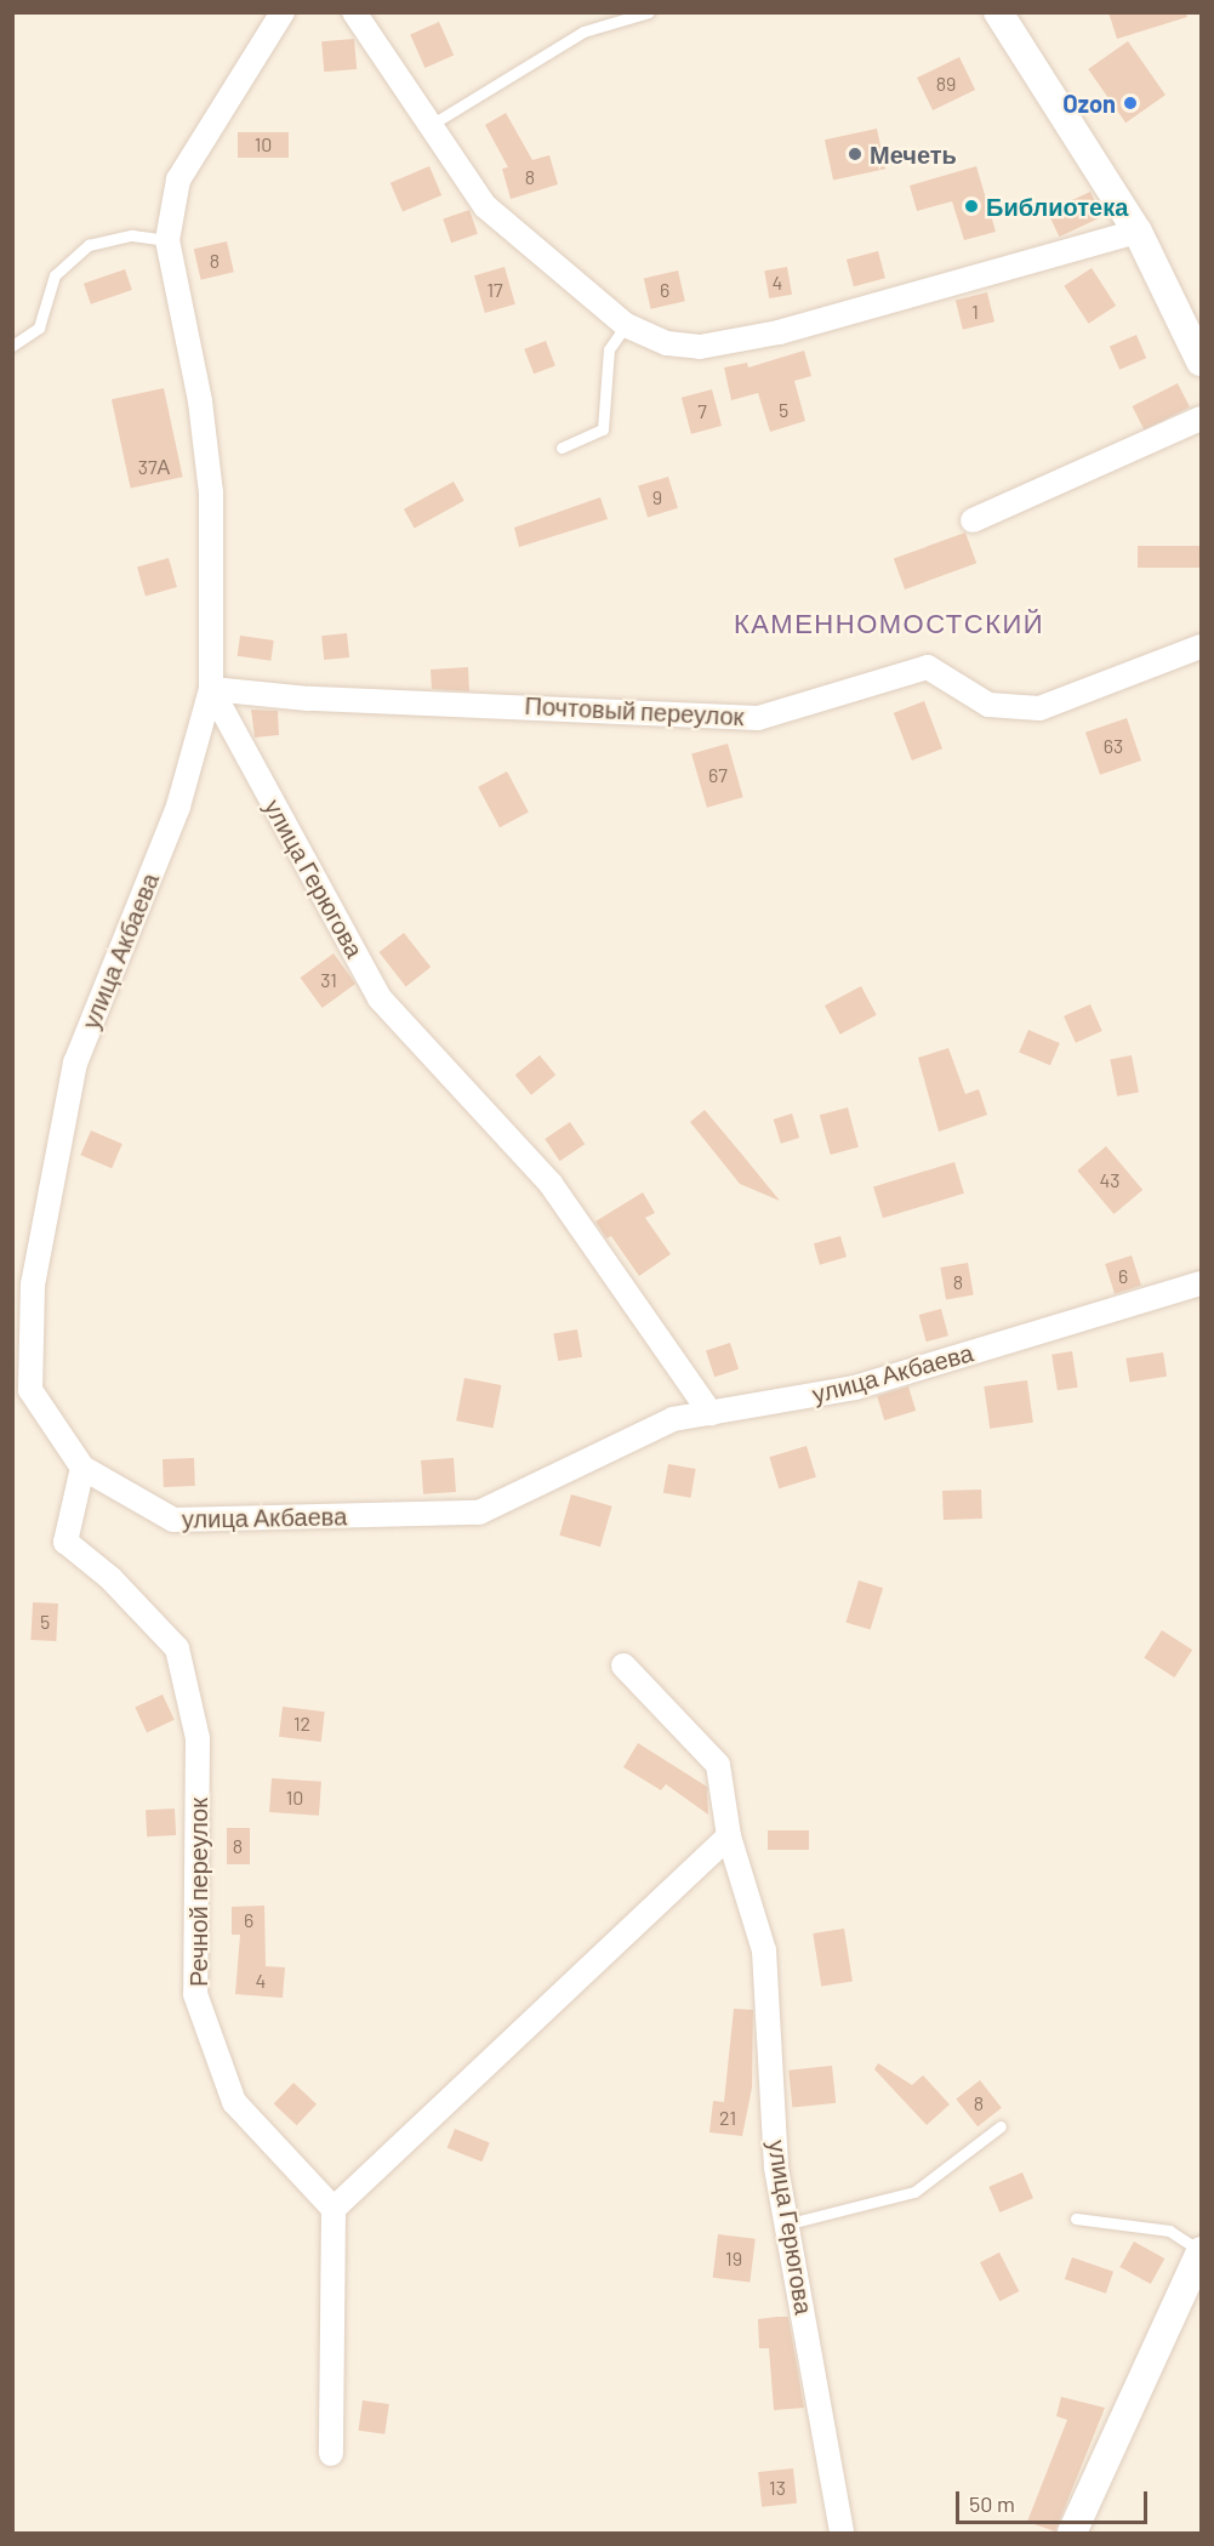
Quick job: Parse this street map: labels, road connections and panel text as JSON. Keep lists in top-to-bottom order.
{
  "streets": {
    "street": [
      "Почтовый переулок",
      "улица Герюгова",
      "улица Акбаева",
      "Речной переулок"
    ]
  },
  "crossings": [
    ["Почтовый переулок", "улица Герюгова"],
    ["Почтовый переулок", "улица Акбаева"],
    ["улица Герюгова", "улица Акбаева"],
    ["улица Акбаева", "Речной переулок"]
  ],
  "districts": ["КАМЕННОМОСТСКИЙ"],
  "places": ["Ozon", "Мечеть", "Библиотека"],
  "house_numbers": [
    "89",
    "10",
    "8",
    "8",
    "4",
    "17",
    "6",
    "1",
    "5",
    "7",
    "37А",
    "9",
    "63",
    "67",
    "31",
    "43",
    "6",
    "8",
    "5",
    "12",
    "10",
    "8",
    "6",
    "4",
    "8",
    "21",
    "19",
    "13"
  ],
  "scale_bar": "50 m"
}
